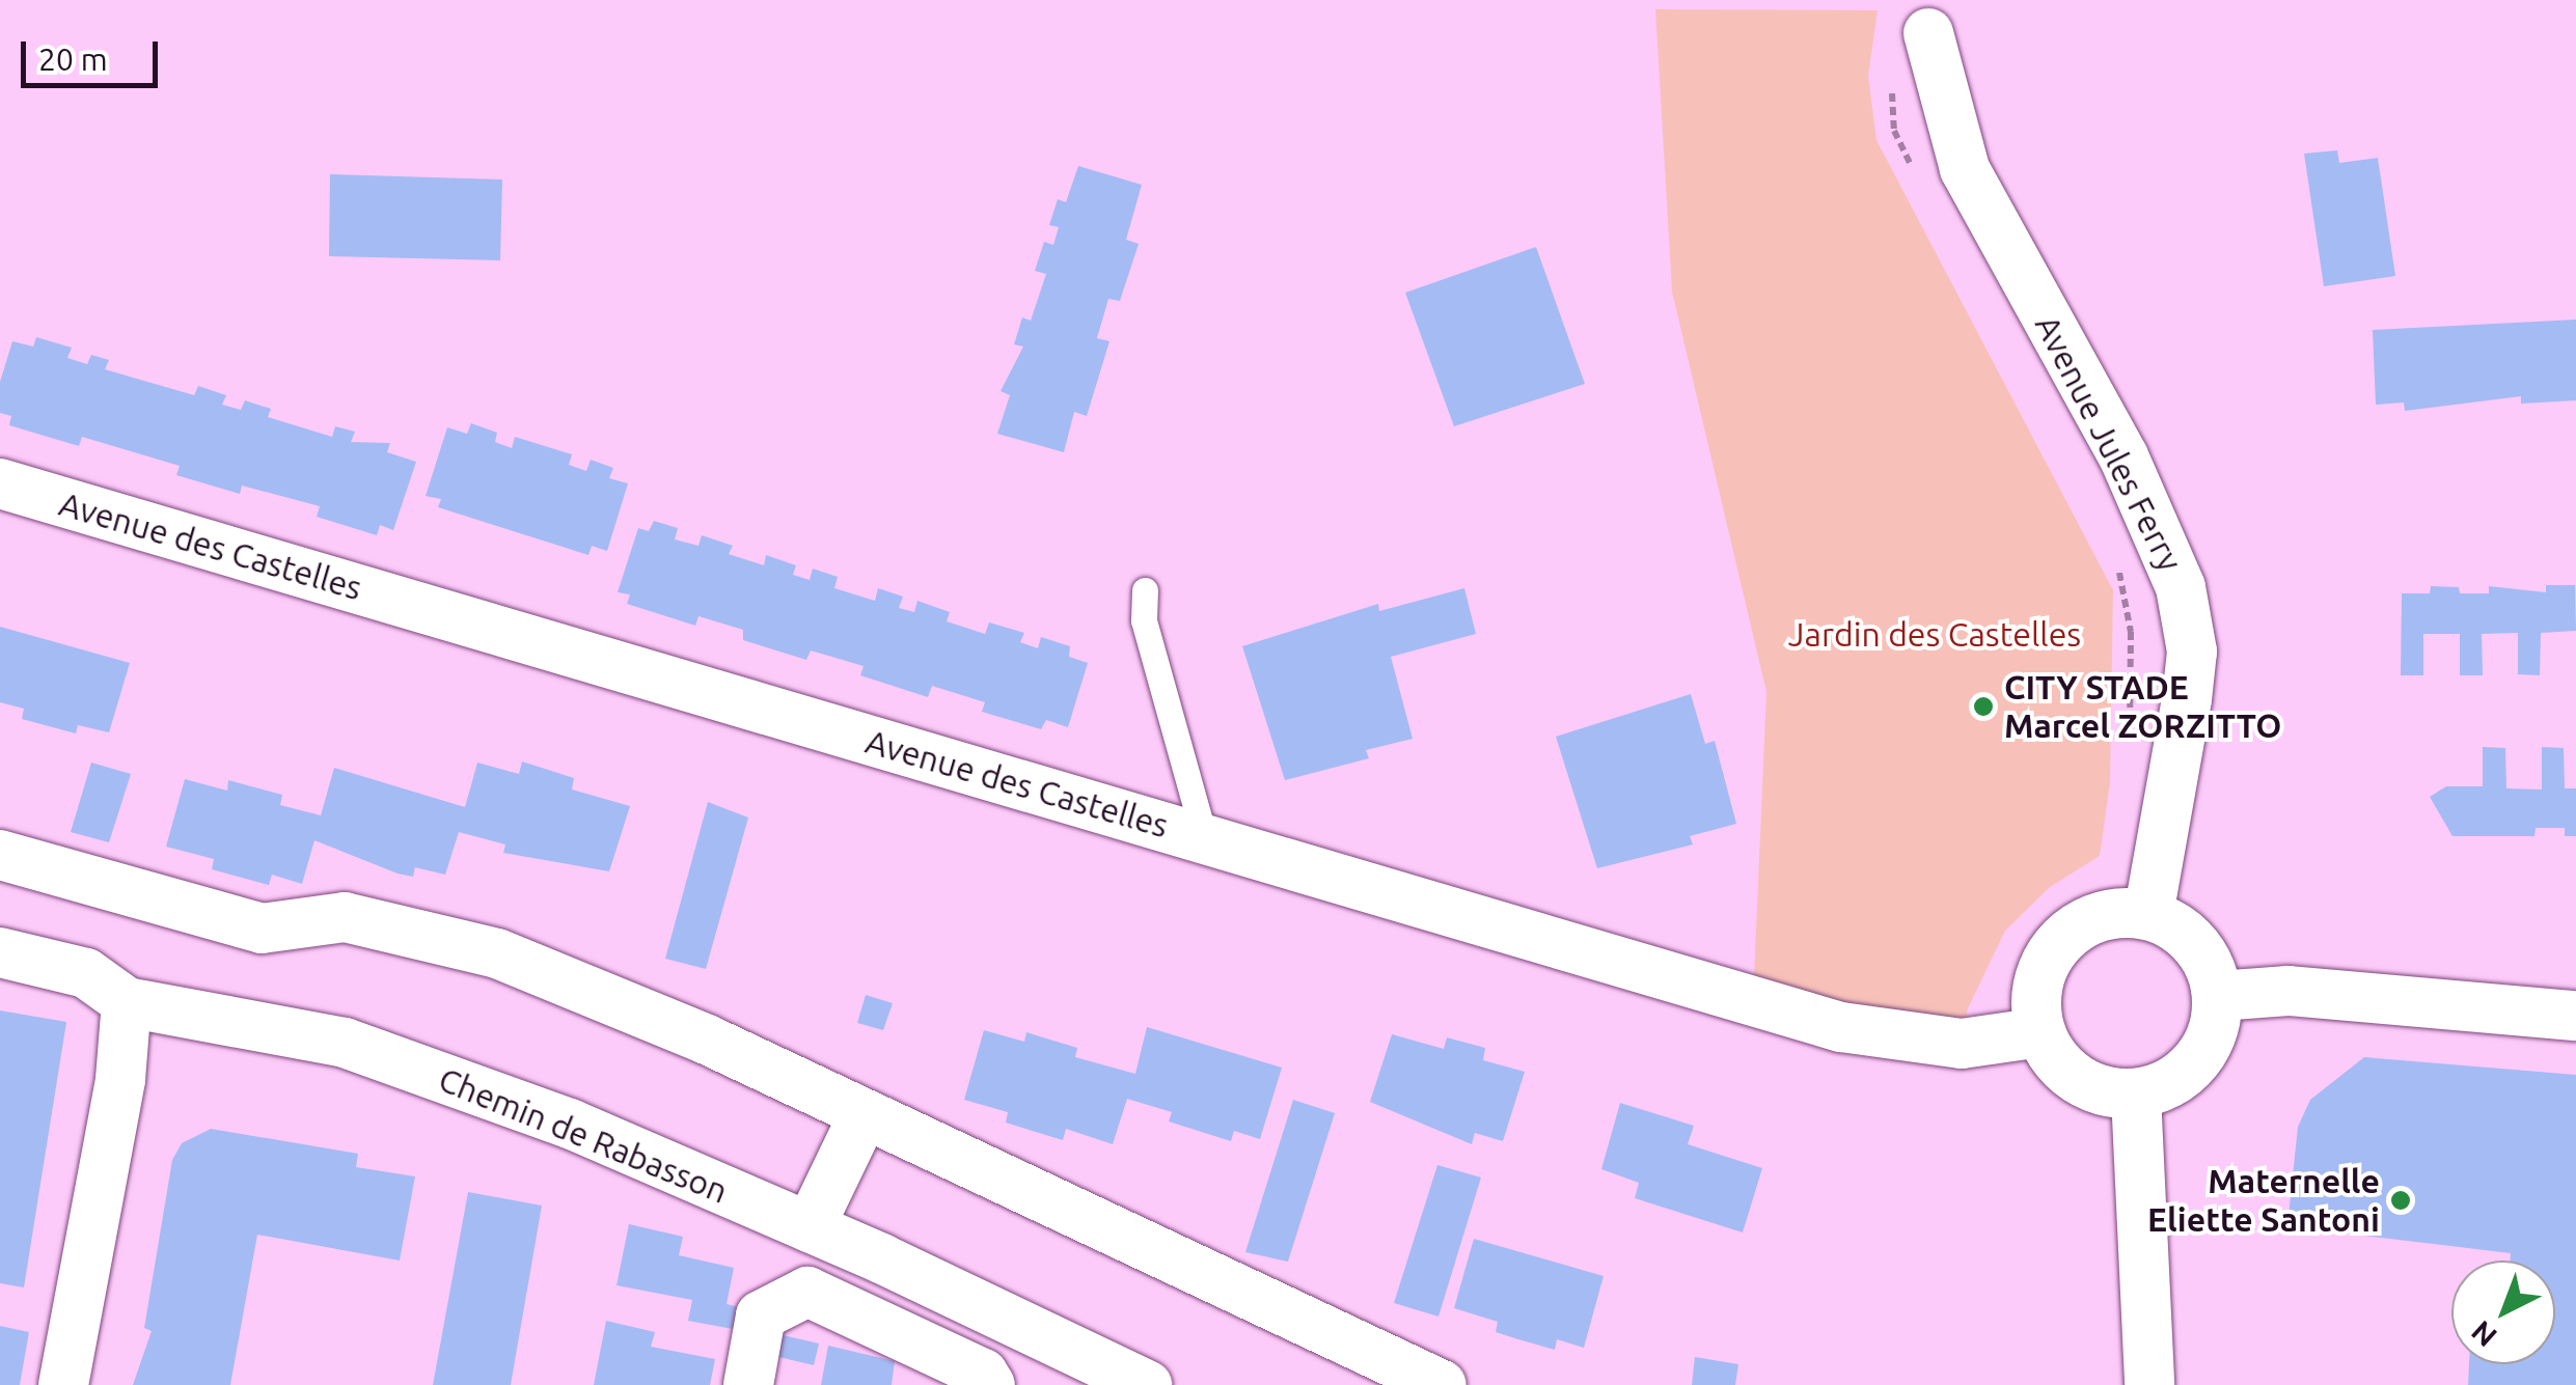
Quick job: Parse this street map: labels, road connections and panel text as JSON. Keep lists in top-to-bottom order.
{
  "streets": {
    "street": ["Avenue Jules Ferry", "Avenue des Castelles", "Chemin de Rabasson"]
  },
  "crossings": [
    ["Avenue Jules Ferry", "Avenue des Castelles"]
  ],
  "parks": ["Jardin des Castelles"],
  "places": ["CITY STADE Marcel ZORZITTO", "Maternelle Eliette Santoni"],
  "scale_bar": "20 m",
  "north": "bottom left"
}
